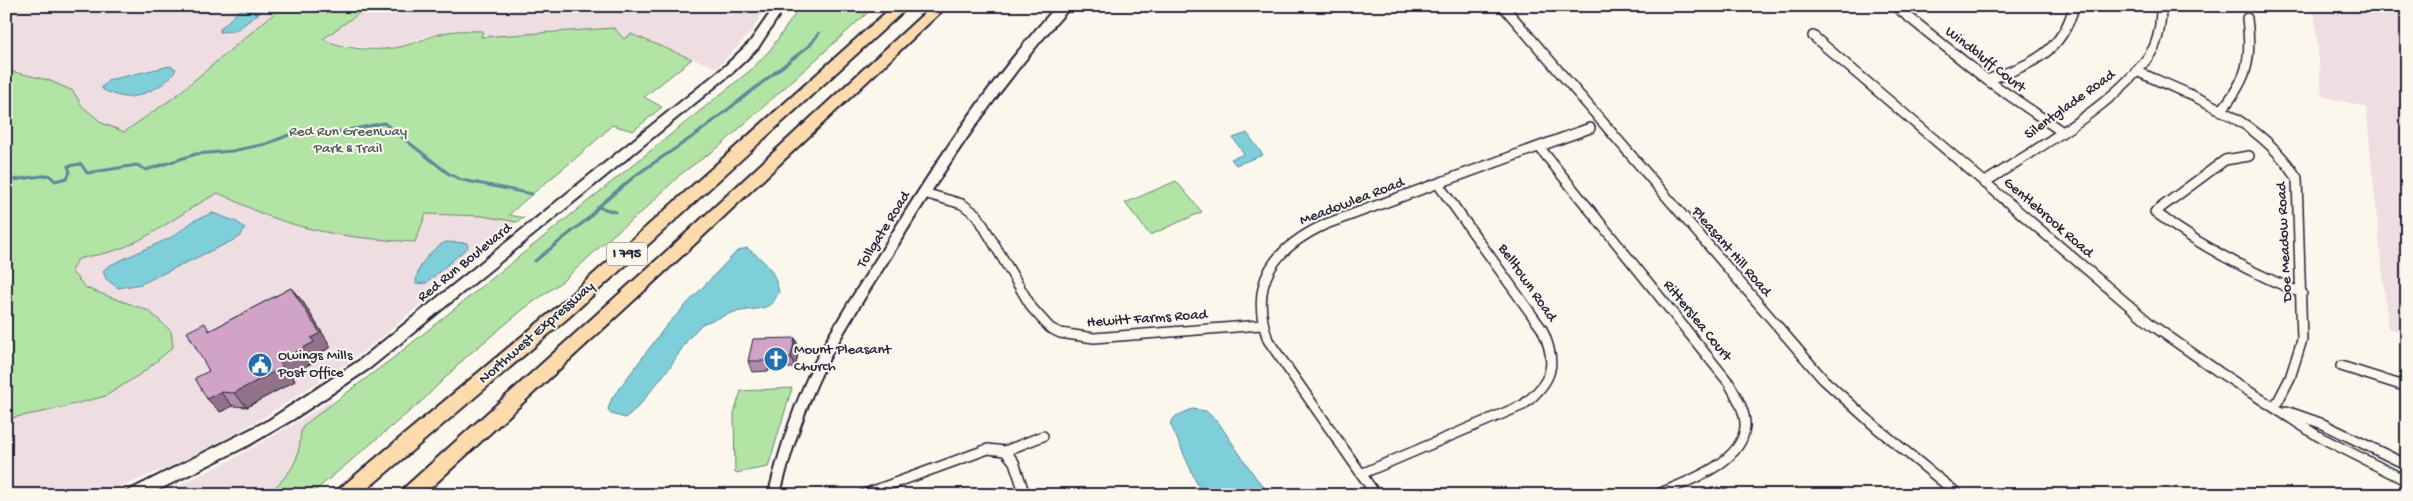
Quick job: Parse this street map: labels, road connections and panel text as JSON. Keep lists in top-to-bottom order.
{
  "streets": {
    "highway": ["I 795", "Northwest Expressway"],
    "main road": ["Red Run Boulevard"],
    "street": [
      "Windbluff Court",
      "Silentglade Road",
      "Meadowlea Road",
      "Gentlebrook Road",
      "Tollgate Road",
      "Doe Meadow Road",
      "Pleasant Hill Road",
      "Belltown Road",
      "Hewitt Farms Road",
      "Ritterslea Court"
    ]
  },
  "crossings": [
    ["Windbluff Court", "Silentglade Road"],
    ["Silentglade Road", "Gentlebrook Road"],
    ["Silentglade Road", "Doe Meadow Road"],
    ["Meadowlea Road", "Belltown Road"],
    ["Meadowlea Road", "Hewitt Farms Road"],
    ["Meadowlea Road", "Ritterslea Court"],
    ["Gentlebrook Road", "Doe Meadow Road"],
    ["Tollgate Road", "Hewitt Farms Road"]
  ],
  "parks": ["Red Run Greenway Park & Trail"],
  "places": {
    "church": ["Mount Pleasant Church"],
    "public building": ["Owings Mills Post Office"]
  }
}
